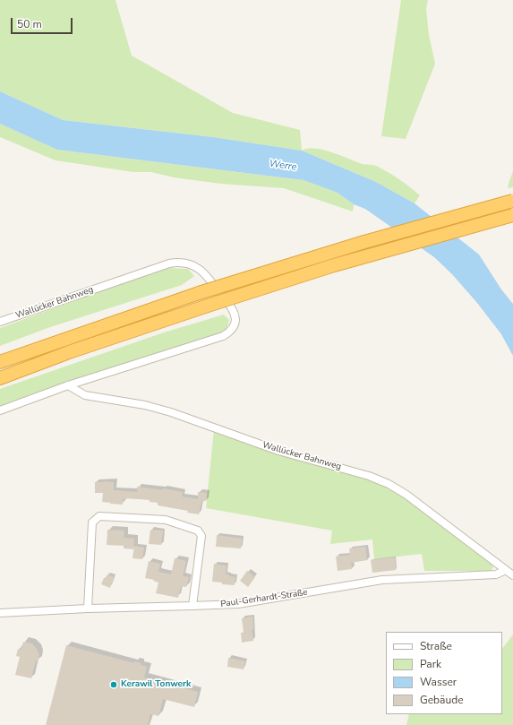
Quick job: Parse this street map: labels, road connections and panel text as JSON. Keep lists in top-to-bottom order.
{
  "streets": {
    "street": ["Wallücker Bahnweg", "Paul-Gerhardt-Straße"]
  },
  "crossings": [
    ["Wallücker Bahnweg", "Paul-Gerhardt-Straße"]
  ],
  "water": ["Werre"],
  "places": ["Kerawil Tonwerk"],
  "legend": [
    "Straße",
    "Park",
    "Wasser",
    "Gebäude"
  ],
  "scale_bar": "50 m"
}
